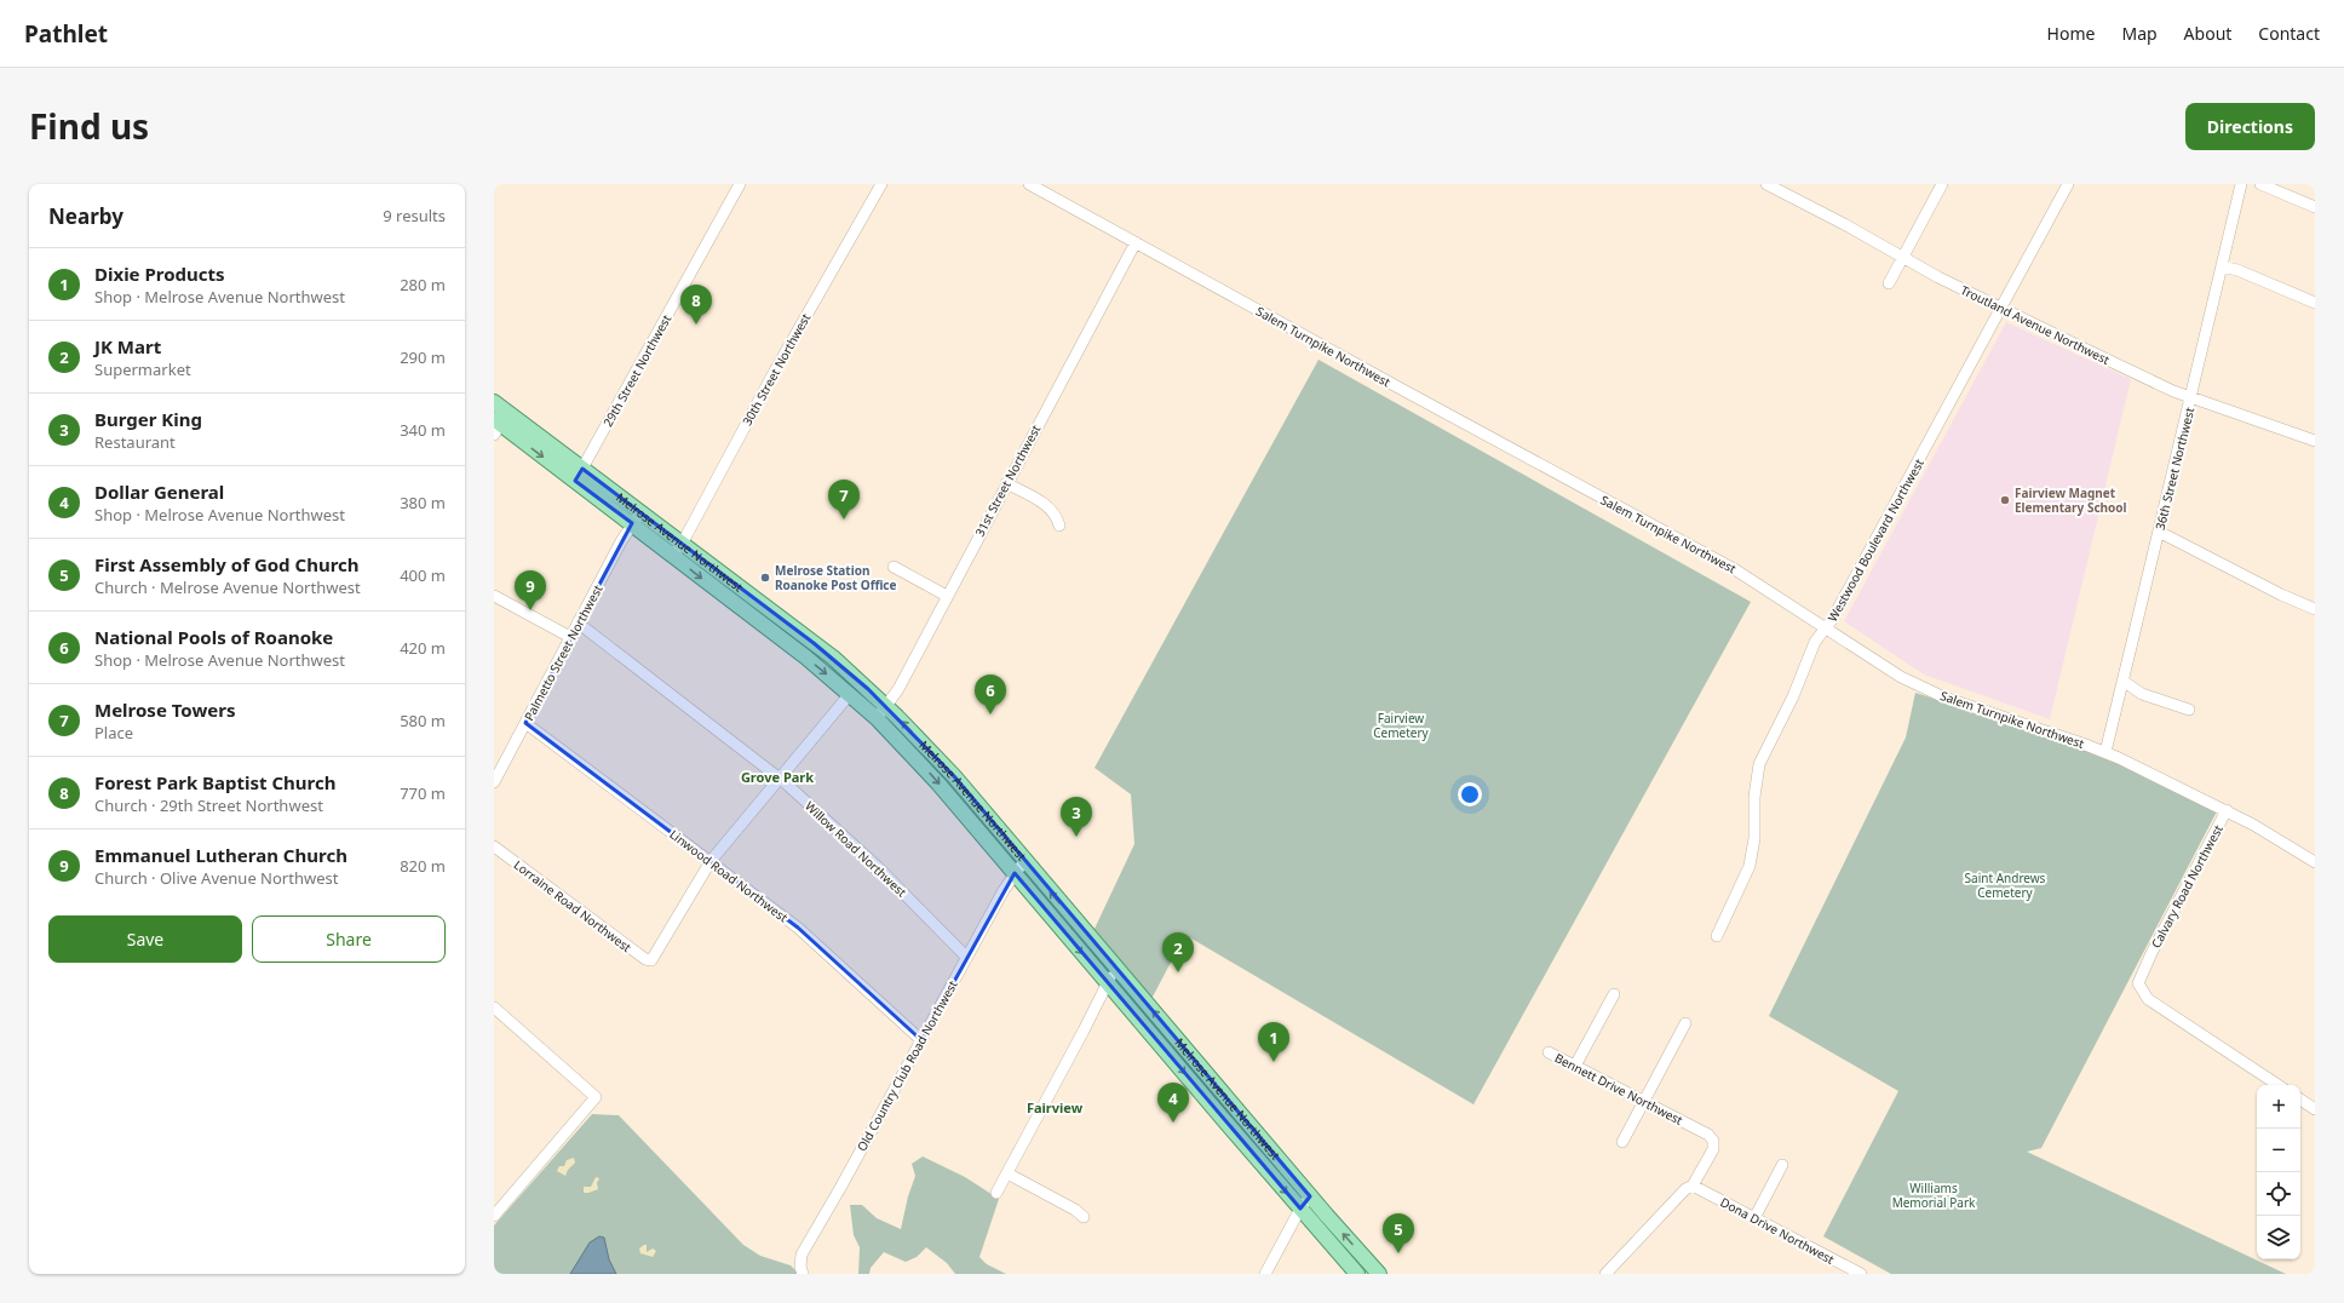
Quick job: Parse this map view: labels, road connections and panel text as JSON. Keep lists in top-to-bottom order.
{
  "streets": {
    "main road": ["Melrose Avenue Northwest"],
    "street": [
      "Troutland Avenue Northwest",
      "Salem Turnpike Northwest",
      "30th Street Northwest",
      "29th Street Northwest",
      "36th Street Northwest",
      "31st Street Northwest",
      "Westwood Boulevard Northwest",
      "Palmetto Street Northwest",
      "Willow Road Northwest",
      "Linwood Road Northwest",
      "Calvary Road Northwest",
      "Lorraine Road Northwest",
      "Old Country Club Road Northwest",
      "Bennett Drive Northwest",
      "Dona Drive Northwest"
    ]
  },
  "crossings": [
    ["Troutland Avenue Northwest", "36th Street Northwest"],
    ["Troutland Avenue Northwest", "Westwood Boulevard Northwest"],
    ["Salem Turnpike Northwest", "36th Street Northwest"],
    ["Salem Turnpike Northwest", "31st Street Northwest"],
    ["Salem Turnpike Northwest", "Westwood Boulevard Northwest"],
    ["Salem Turnpike Northwest", "Calvary Road Northwest"],
    ["30th Street Northwest", "Melrose Avenue Northwest"],
    ["29th Street Northwest", "Melrose Avenue Northwest"],
    ["31st Street Northwest", "Melrose Avenue Northwest"],
    ["Melrose Avenue Northwest", "Palmetto Street Northwest"],
    ["Melrose Avenue Northwest", "Old Country Club Road Northwest"],
    ["Palmetto Street Northwest", "Willow Road Northwest"],
    ["Palmetto Street Northwest", "Linwood Road Northwest"],
    ["Willow Road Northwest", "Old Country Club Road Northwest"],
    ["Linwood Road Northwest", "Lorraine Road Northwest"],
    ["Linwood Road Northwest", "Old Country Club Road Northwest"],
    ["Bennett Drive Northwest", "Dona Drive Northwest"]
  ],
  "districts": ["Grove Park", "Fairview"],
  "parks": ["Fairview Cemetery", "Saint Andrews Cemetery", "Williams Memorial Park"],
  "places": ["Fairview Magnet Elementary School", "Melrose Station Roanoke Post Office"],
  "page": {
    "header": "Pathlet",
    "nav": [
      "Home",
      "Map",
      "About",
      "Contact"
    ],
    "title": "Find us",
    "buttons": [
      "Directions",
      ["Save", "Share"]
    ],
    "heading": ["Nearby", "9 results"],
    "list": [
      {
        "mark": "1",
        "name": "Dixie Products",
        "note": "Shop · Melrose Avenue Northwest",
        "value": "280 m"
      },
      {
        "mark": "2",
        "name": "JK Mart",
        "note": "Supermarket",
        "value": "290 m"
      },
      {
        "mark": "3",
        "name": "Burger King",
        "note": "Restaurant",
        "value": "340 m"
      },
      {
        "mark": "4",
        "name": "Dollar General",
        "note": "Shop · Melrose Avenue Northwest",
        "value": "380 m"
      },
      {
        "mark": "5",
        "name": "First Assembly of God Church",
        "note": "Church · Melrose Avenue Northwest",
        "value": "400 m"
      },
      {
        "mark": "6",
        "name": "National Pools of Roanoke",
        "note": "Shop · Melrose Avenue Northwest",
        "value": "420 m"
      },
      {
        "mark": "7",
        "name": "Melrose Towers",
        "note": "Place",
        "value": "580 m"
      },
      {
        "mark": "8",
        "name": "Forest Park Baptist Church",
        "note": "Church · 29th Street Northwest",
        "value": "770 m"
      },
      {
        "mark": "9",
        "name": "Emmanuel Lutheran Church",
        "note": "Church · Olive Avenue Northwest",
        "value": "820 m"
      }
    ],
    "pins": [
      "8",
      "7",
      "9",
      "6",
      "3",
      "2",
      "1",
      "4",
      "5"
    ],
    "map_buttons": ["+", "−"]
  }
}
